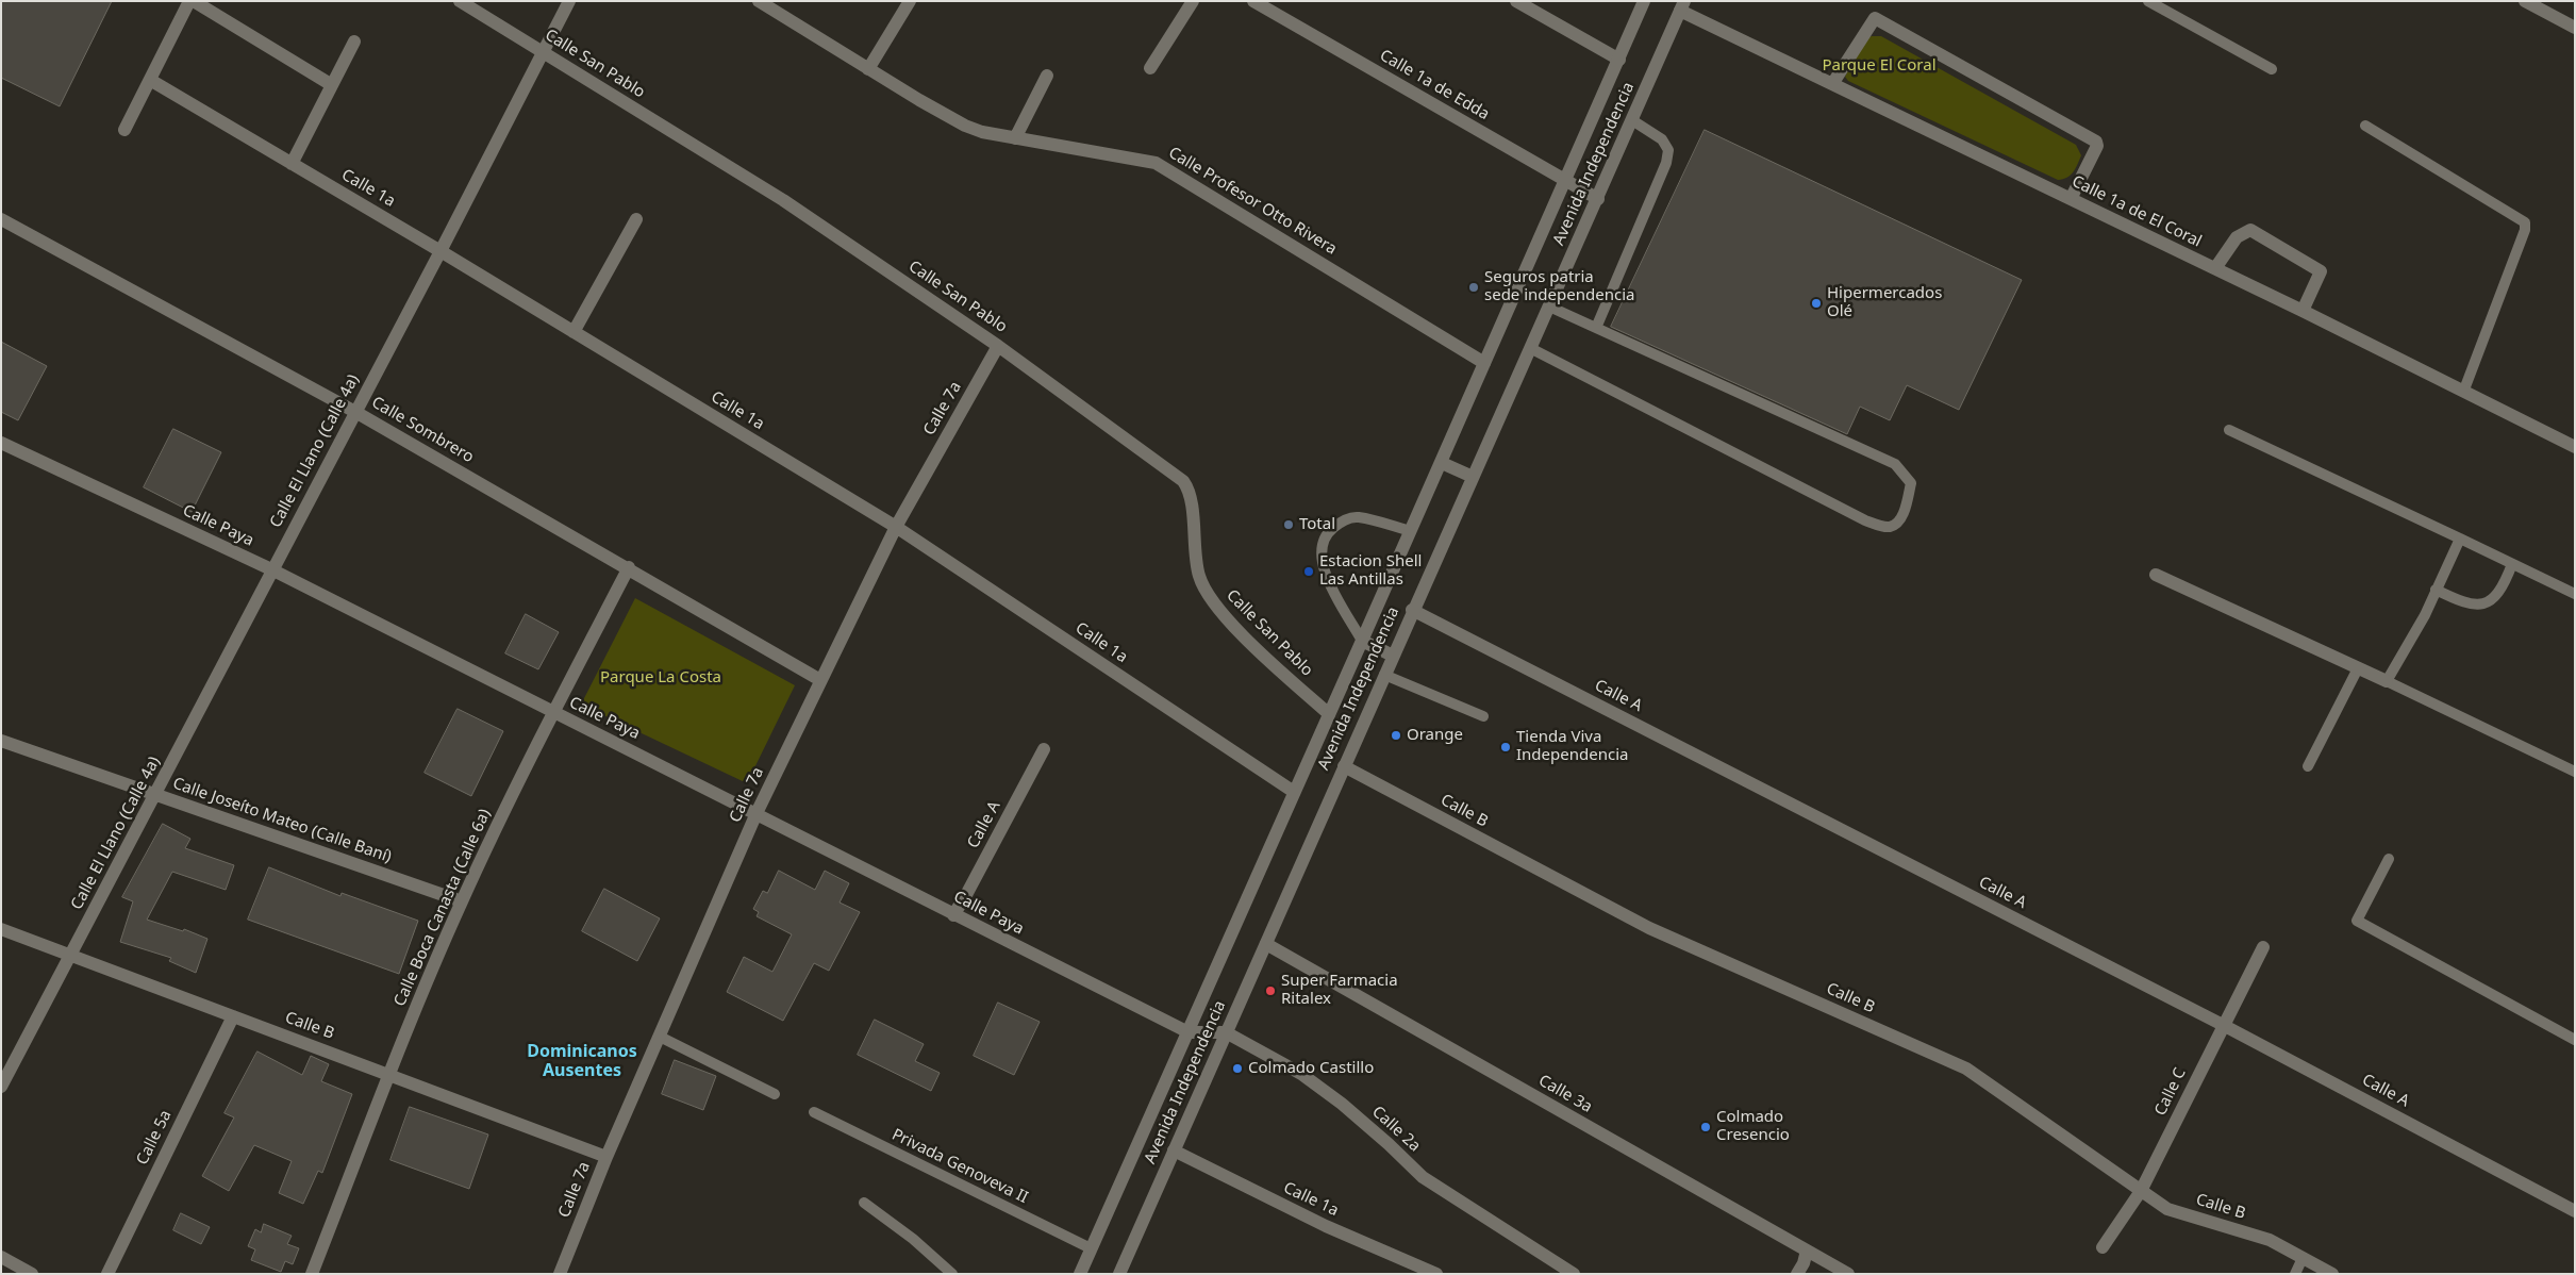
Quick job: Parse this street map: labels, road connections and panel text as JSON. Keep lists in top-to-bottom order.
{
  "streets": {
    "street": [
      "Calle San Pablo",
      "Calle 1a de Edda",
      "Avenida Independencia",
      "Calle 1a",
      "Calle Profesor Otto Rivera",
      "Calle 1a de El Coral",
      "Calle 7a",
      "Calle Sombrero",
      "Calle El Llano (Calle 4a)",
      "Calle Paya",
      "Calle A",
      "Calle B",
      "Calle Joseíto Mateo (Calle Baní)",
      "Calle Boca Canasta (Calle 6a)",
      "Calle C",
      "Calle 3a",
      "Calle 2a",
      "Calle 5a"
    ],
    "lane": ["Privada Genoveva II"]
  },
  "crossings": [
    ["Calle San Pablo", "Avenida Independencia"],
    ["Calle San Pablo", "Calle 7a"],
    ["Calle San Pablo", "Calle El Llano (Calle 4a)"],
    ["Calle 1a de Edda", "Avenida Independencia"],
    ["Avenida Independencia", "Calle 1a"],
    ["Avenida Independencia", "Calle Profesor Otto Rivera"],
    ["Avenida Independencia", "Calle 1a de El Coral"],
    ["Avenida Independencia", "Calle Paya"],
    ["Avenida Independencia", "Calle A"],
    ["Avenida Independencia", "Calle B"],
    ["Avenida Independencia", "Calle 3a"],
    ["Avenida Independencia", "Calle 2a"],
    ["Avenida Independencia", "Privada Genoveva II"],
    ["Calle 1a", "Calle 7a"],
    ["Calle 1a", "Calle El Llano (Calle 4a)"],
    ["Calle 7a", "Calle Sombrero"],
    ["Calle 7a", "Calle Paya"],
    ["Calle 7a", "Calle B"],
    ["Calle Sombrero", "Calle El Llano (Calle 4a)"],
    ["Calle Sombrero", "Calle Boca Canasta (Calle 6a)"],
    ["Calle El Llano (Calle 4a)", "Calle Paya"],
    ["Calle El Llano (Calle 4a)", "Calle B"],
    ["Calle El Llano (Calle 4a)", "Calle Joseíto Mateo (Calle Baní)"],
    ["Calle Paya", "Calle A"],
    ["Calle Paya", "Calle Boca Canasta (Calle 6a)"],
    ["Calle Paya", "Calle 2a"],
    ["Calle A", "Calle C"],
    ["Calle B", "Calle Boca Canasta (Calle 6a)"],
    ["Calle B", "Calle C"],
    ["Calle B", "Calle 5a"],
    ["Calle Joseíto Mateo (Calle Baní)", "Calle Boca Canasta (Calle 6a)"]
  ],
  "districts": ["Dominicanos Ausentes"],
  "parks": ["Parque El Coral", "Parque La Costa"],
  "places": [
    "Seguros patria sede independencia",
    "Hipermercados Olé",
    "Total",
    "Estacion Shell Las Antillas",
    "Orange",
    "Tienda Viva Independencia",
    "Super Farmacia Ritalex",
    "Colmado Castillo",
    "Colmado Cresencio"
  ]
}
